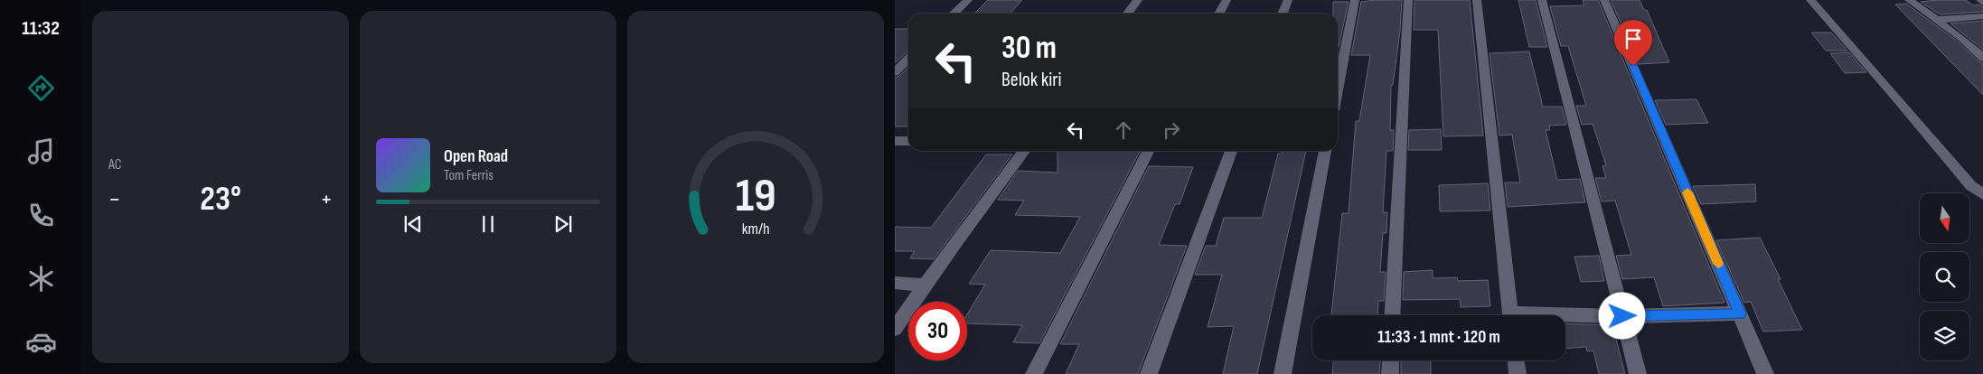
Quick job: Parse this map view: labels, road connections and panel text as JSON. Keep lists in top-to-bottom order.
{
  "north": "bottom",
  "page": {
    "tabs": "11:32",
    "tile": "AC",
    "turn": ["30 m", "Belok kiri"],
    "song": ["Open Road", "Tom Ferris"],
    "heat": ["−", "23°", "+"],
    "limit": "30",
    "trip": "11:33 · 1 mnt · 120 m",
    "gauge": ["19", "km/h"]
  }
}
